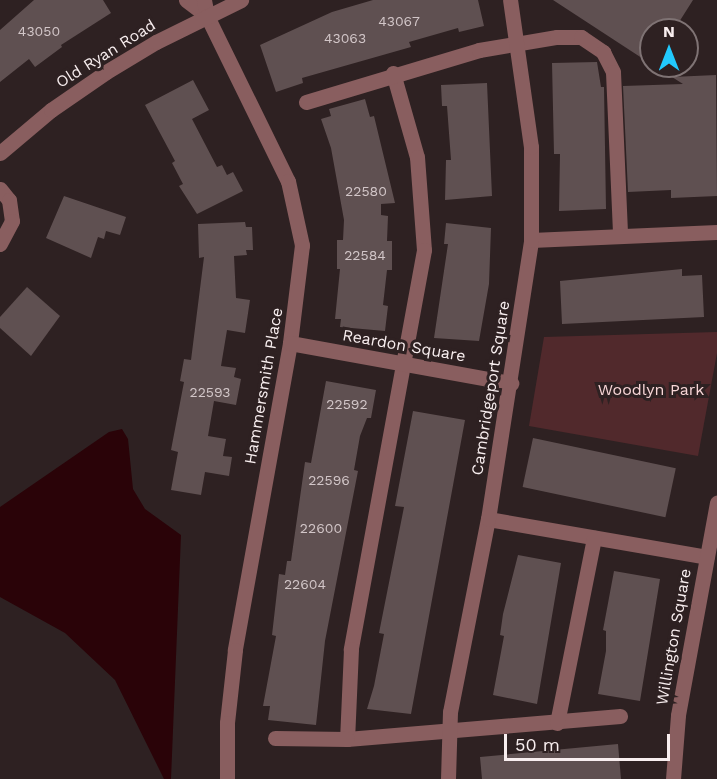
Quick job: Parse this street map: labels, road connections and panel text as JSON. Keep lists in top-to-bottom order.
{
  "streets": {
    "street": [
      "Old Ryan Road",
      "Reardon Square",
      "Hammersmith Place",
      "Cambridgeport Square",
      "Willington Square"
    ]
  },
  "crossings": [
    ["Old Ryan Road", "Hammersmith Place"],
    ["Reardon Square", "Hammersmith Place"],
    ["Reardon Square", "Cambridgeport Square"]
  ],
  "parks": ["Woodlyn Park"],
  "house_numbers": [
    "43067",
    "43050",
    "43063",
    "22580",
    "22584",
    "22593",
    "22592",
    "22596",
    "22600",
    "22604"
  ],
  "scale_bar": "50 m",
  "north": "top"
}
